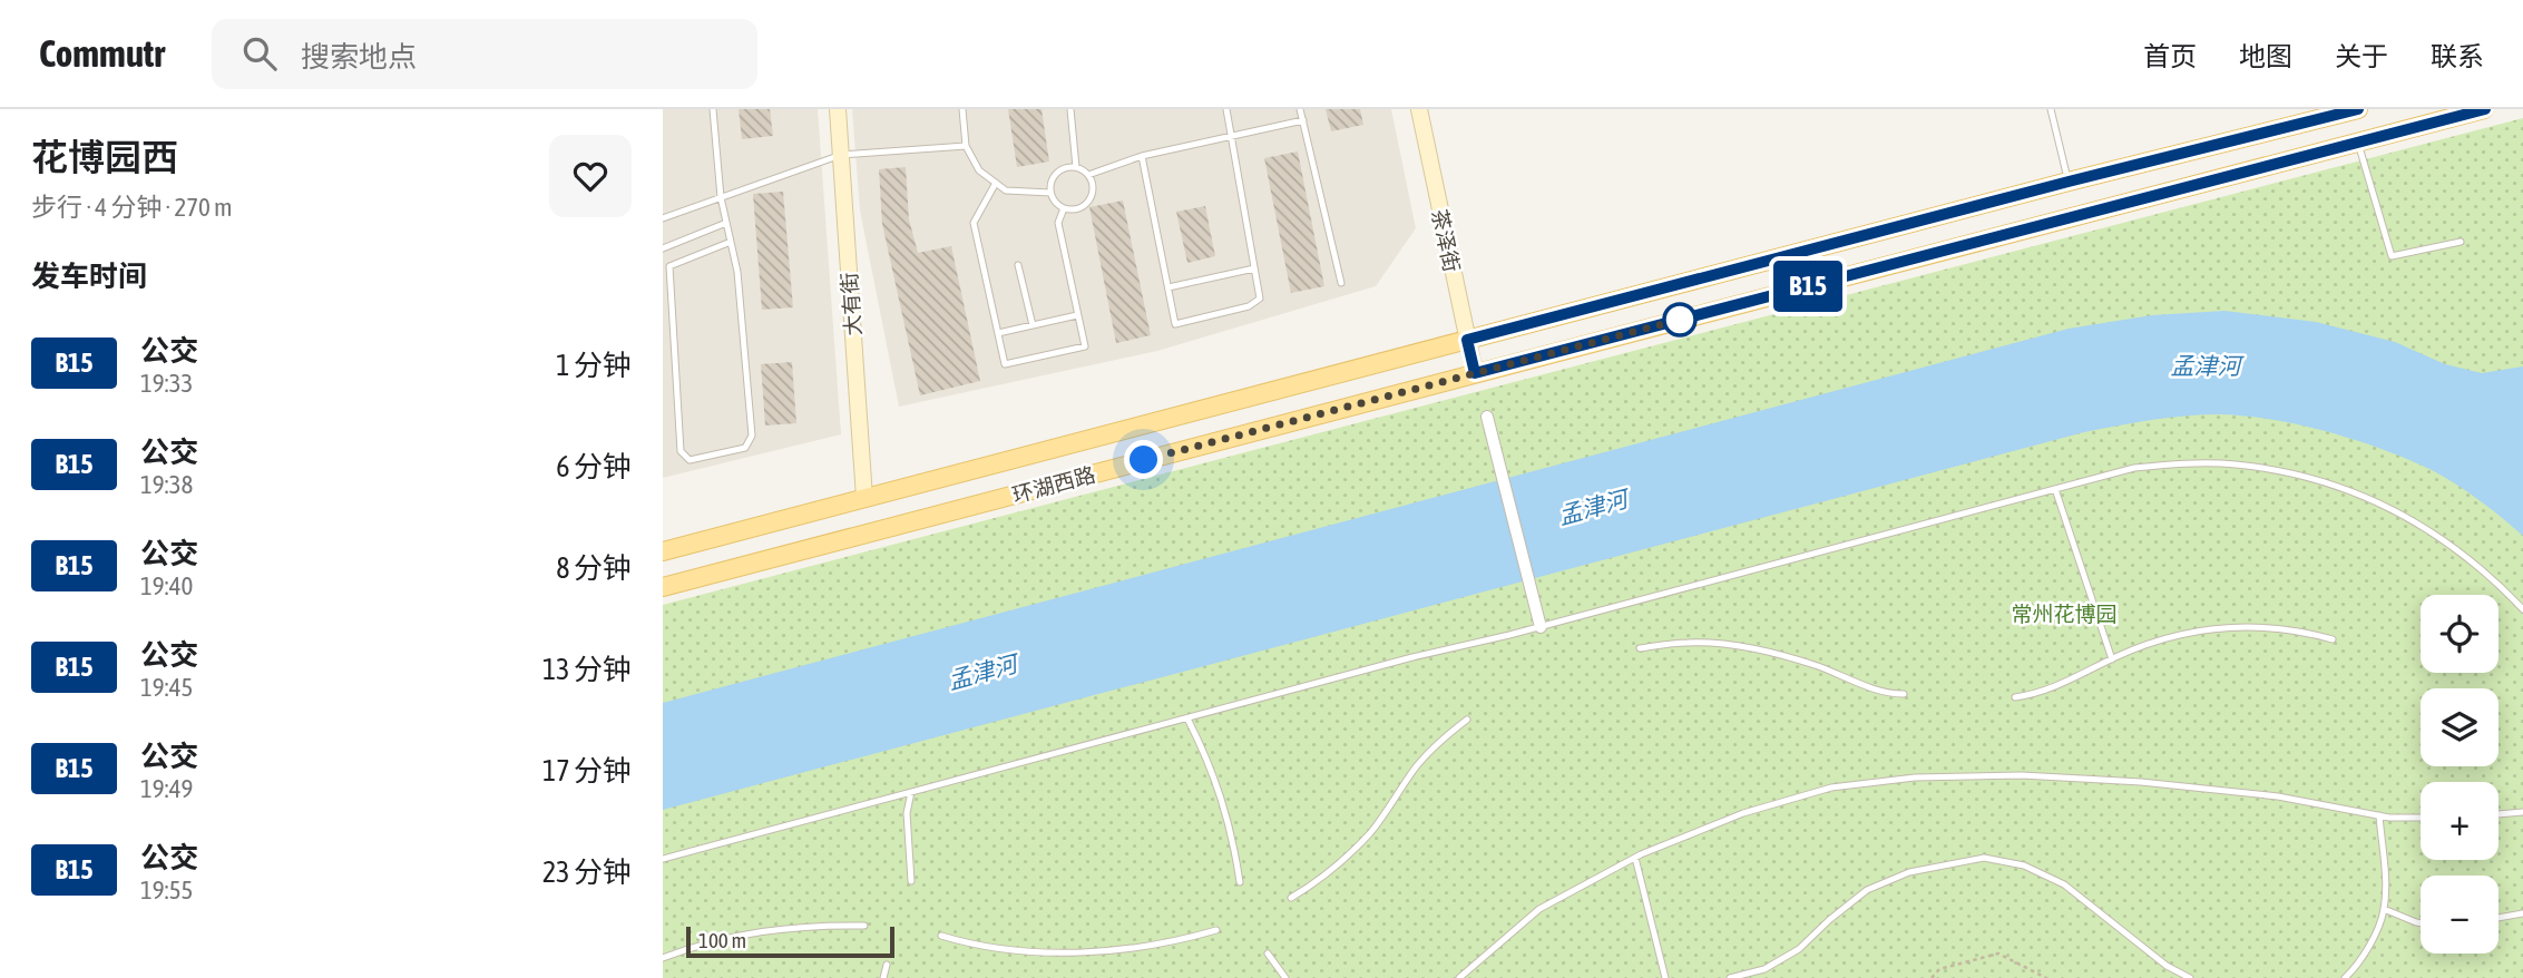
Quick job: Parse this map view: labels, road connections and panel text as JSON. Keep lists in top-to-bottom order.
{
  "streets": {
    "main road": ["环湖西路"],
    "street": ["茶泽街", "大有街"]
  },
  "crossings": [
    ["茶泽街", "环湖西路"],
    ["大有街", "环湖西路"]
  ],
  "water": ["孟津河"],
  "parks": ["常州花博园"],
  "lines": ["bus line B15"],
  "scale_bar": "100 m",
  "page": {
    "header": "Commutr",
    "search": "搜索地点",
    "nav": [
      "首页",
      "地图",
      "关于",
      "联系"
    ],
    "heading": [
      ["花博园西", "步行 · 4 分钟 · 270 m"],
      "发车时间"
    ],
    "on_map": "B15",
    "list": [
      {
        "mark": "B15",
        "name": "公交",
        "note": "19:33",
        "value": "1 分钟"
      },
      {
        "mark": "B15",
        "name": "公交",
        "note": "19:38",
        "value": "6 分钟"
      },
      {
        "mark": "B15",
        "name": "公交",
        "note": "19:40",
        "value": "8 分钟"
      },
      {
        "mark": "B15",
        "name": "公交",
        "note": "19:45",
        "value": "13 分钟"
      },
      {
        "mark": "B15",
        "name": "公交",
        "note": "19:49",
        "value": "17 分钟"
      },
      {
        "mark": "B15",
        "name": "公交",
        "note": "19:55",
        "value": "23 分钟"
      }
    ],
    "map_buttons": ["+", "−"],
    "scale": "100 m"
  }
}
